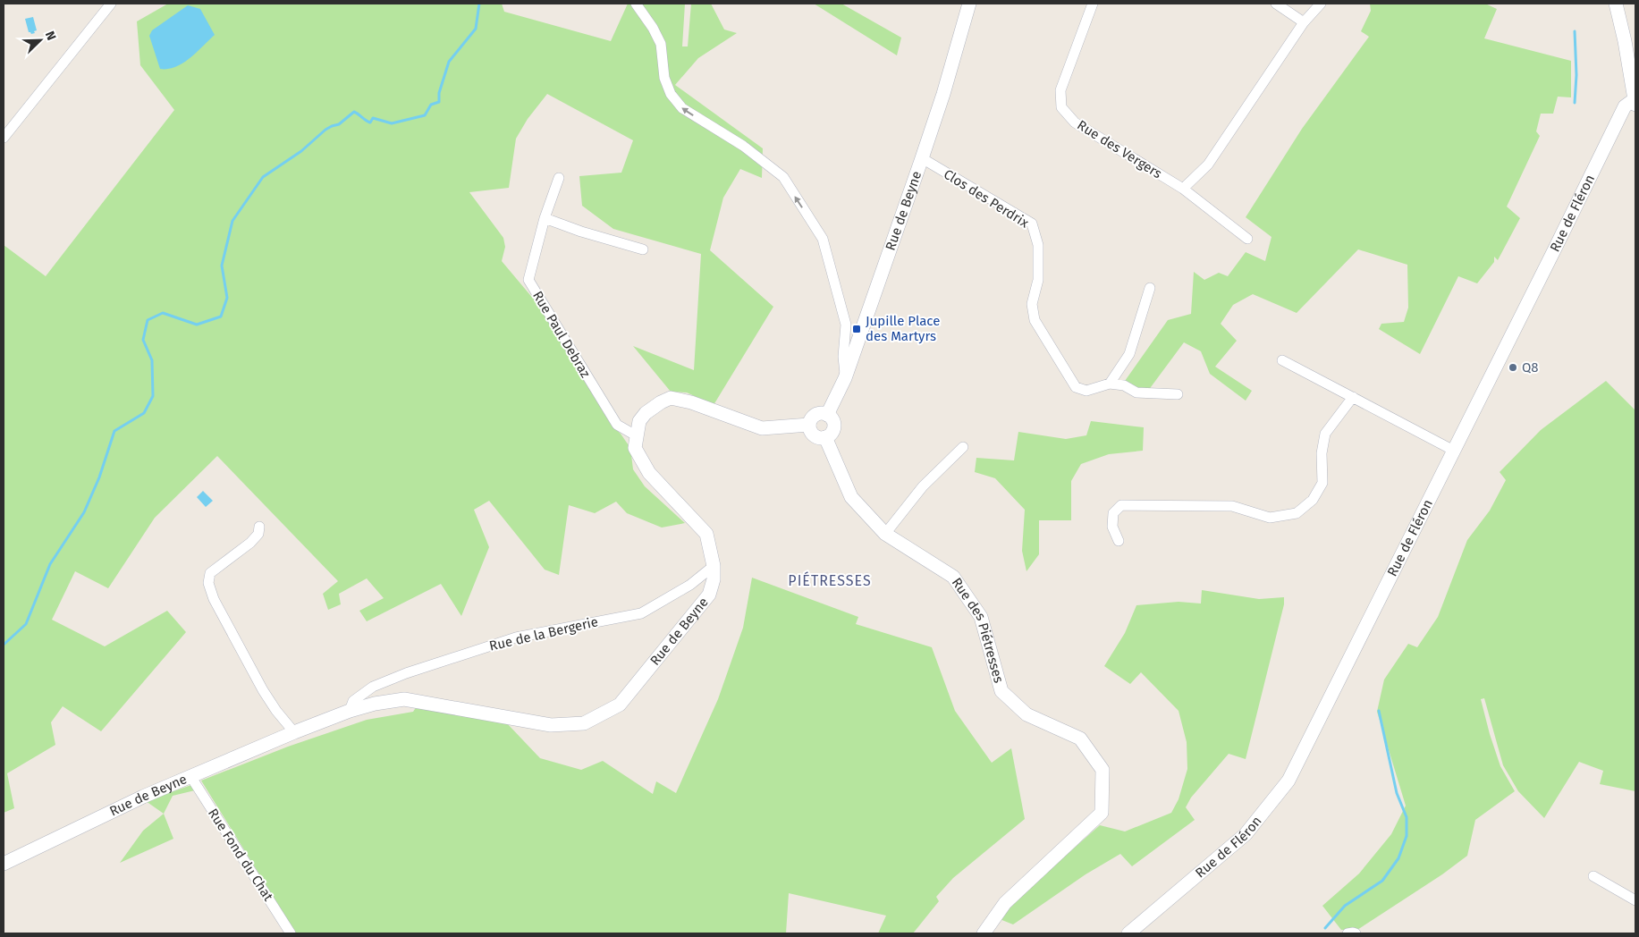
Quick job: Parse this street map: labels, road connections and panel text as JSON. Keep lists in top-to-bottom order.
{
  "streets": {
    "street": [
      "Rue des Vergers",
      "Clos des Perdrix",
      "Rue de Beyne",
      "Rue de Fléron",
      "Rue Paul Debraz",
      "Rue des Piétresses",
      "Rue de la Bergerie",
      "Rue Fond du Chat"
    ]
  },
  "crossings": [
    ["Clos des Perdrix", "Rue de Beyne"],
    ["Rue de Beyne", "Rue Paul Debraz"],
    ["Rue de Beyne", "Rue des Piétresses"],
    ["Rue de Beyne", "Rue de la Bergerie"],
    ["Rue de Beyne", "Rue Fond du Chat"]
  ],
  "districts": ["PIÉTRESSES"],
  "places": {
    "transit": ["Jupille Place des Martyrs"],
    "other": ["Q8"]
  },
  "north": "top right"
}
